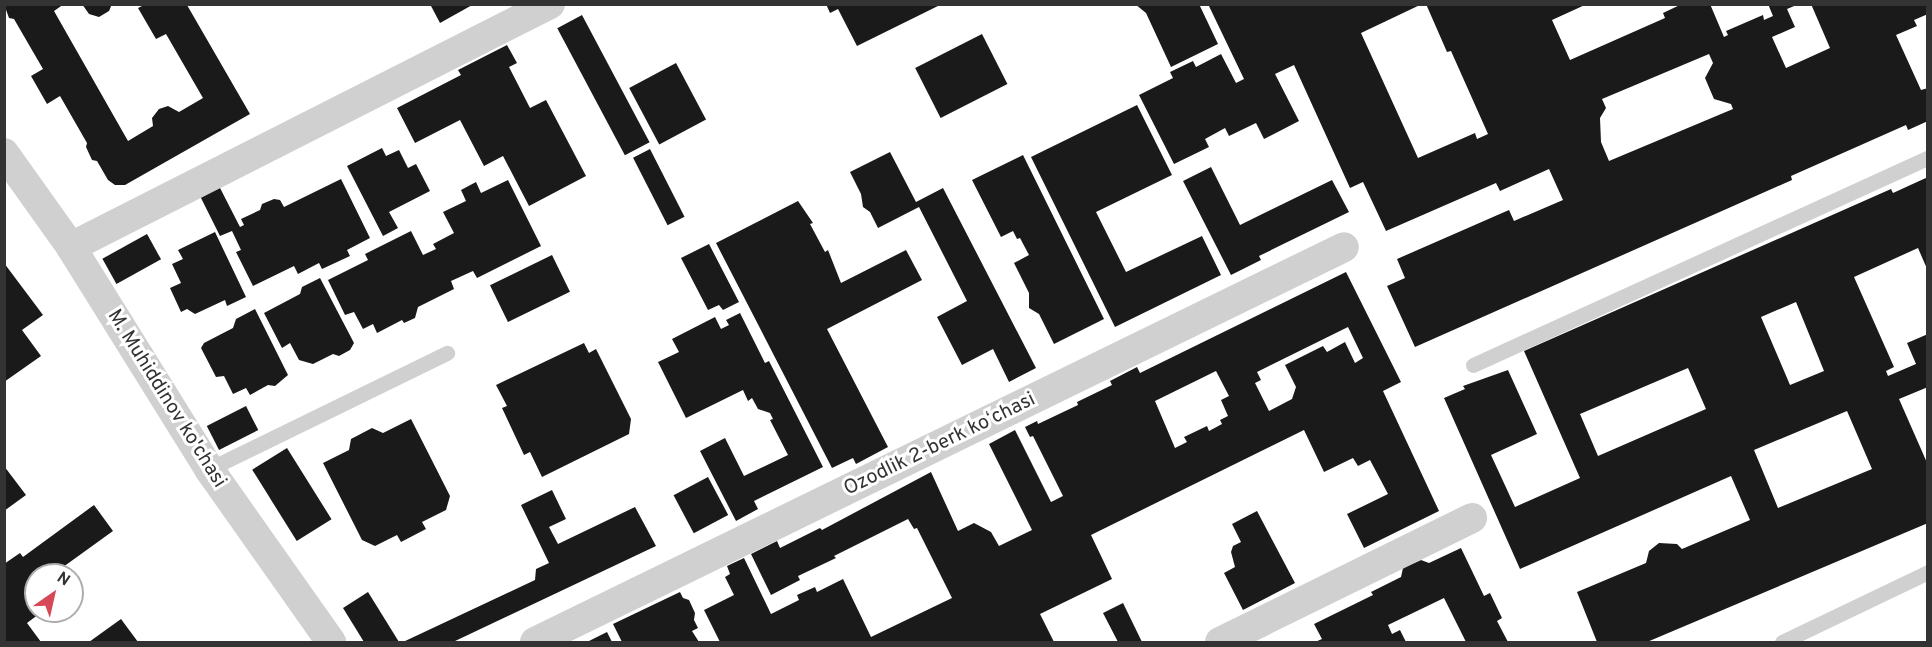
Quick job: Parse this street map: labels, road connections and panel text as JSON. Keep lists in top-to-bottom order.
{
  "streets": {
    "street": ["M. Muhiddinov ko'chasi", "Ozodlik 2-berk koʻchasi"]
  },
  "north": "top right"
}
